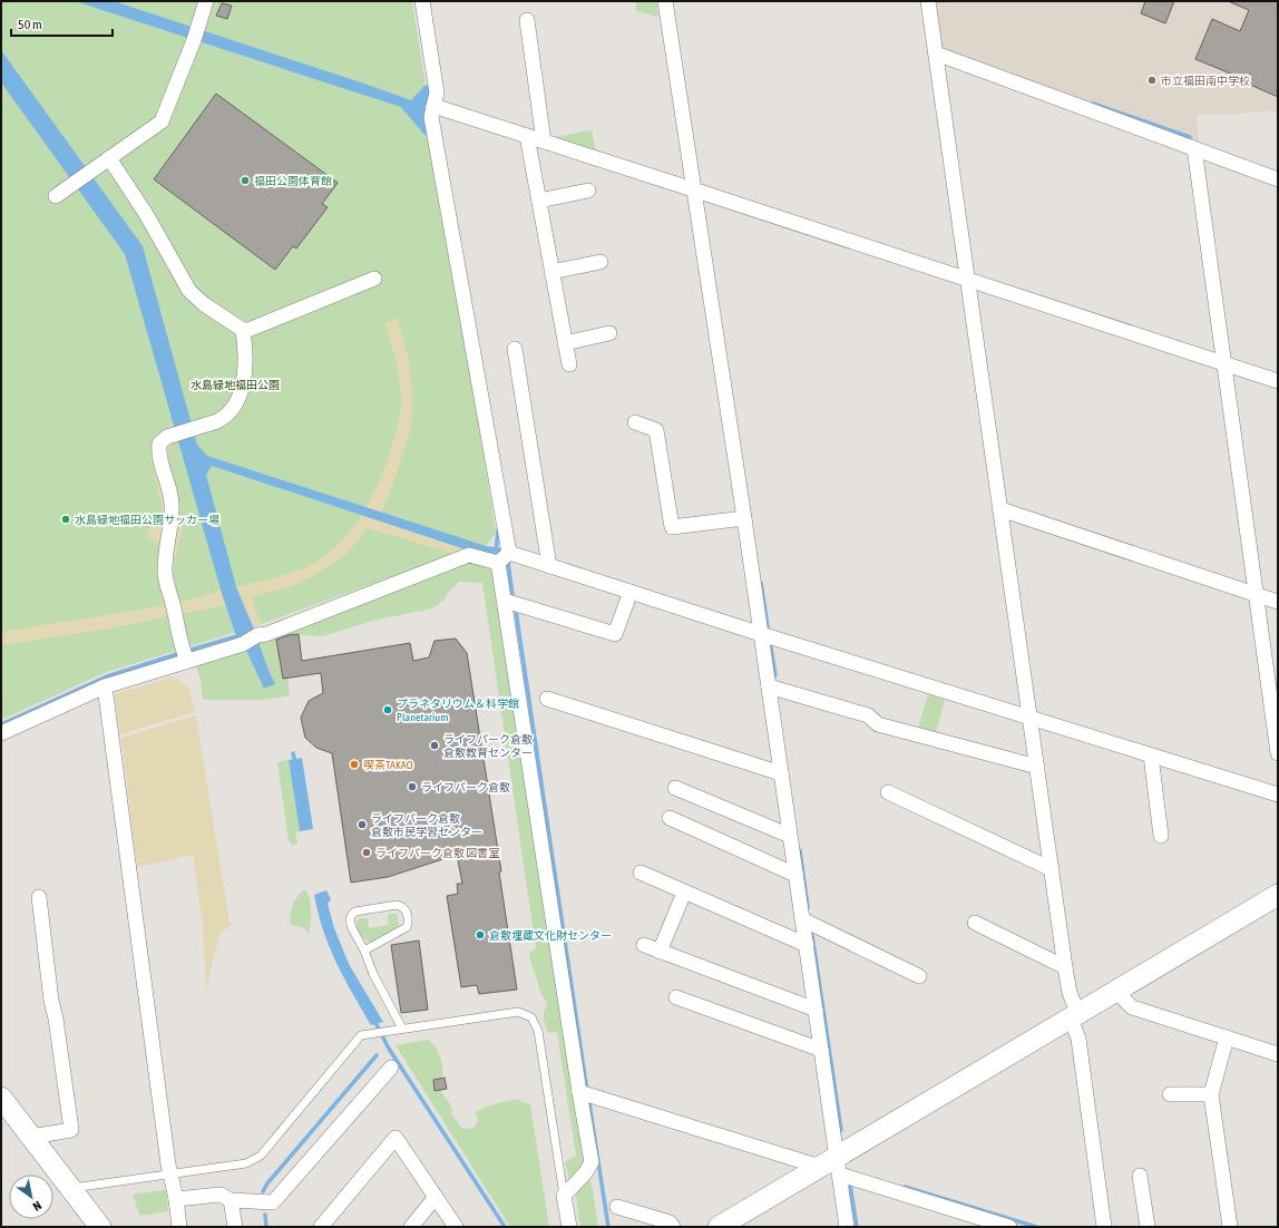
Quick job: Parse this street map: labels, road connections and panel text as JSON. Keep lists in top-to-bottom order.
{
  "parks": ["水島緑地福田公園"],
  "places": [
    "市立福田南中学校",
    "福田公園体育館",
    "水島緑地福田公園サッカー場",
    "プラネタリウム＆科学館 Planetarium",
    "ライフパーク倉敷 倉敷教育センター",
    "喫茶TAKAO",
    "ライフパーク倉敷",
    "ライフパーク倉敷 倉敷市民学習センター",
    "ライフパーク倉敷 図書室",
    "倉敷埋蔵文化財センター"
  ],
  "scale_bar": "50 m",
  "north": "bottom right"
}
